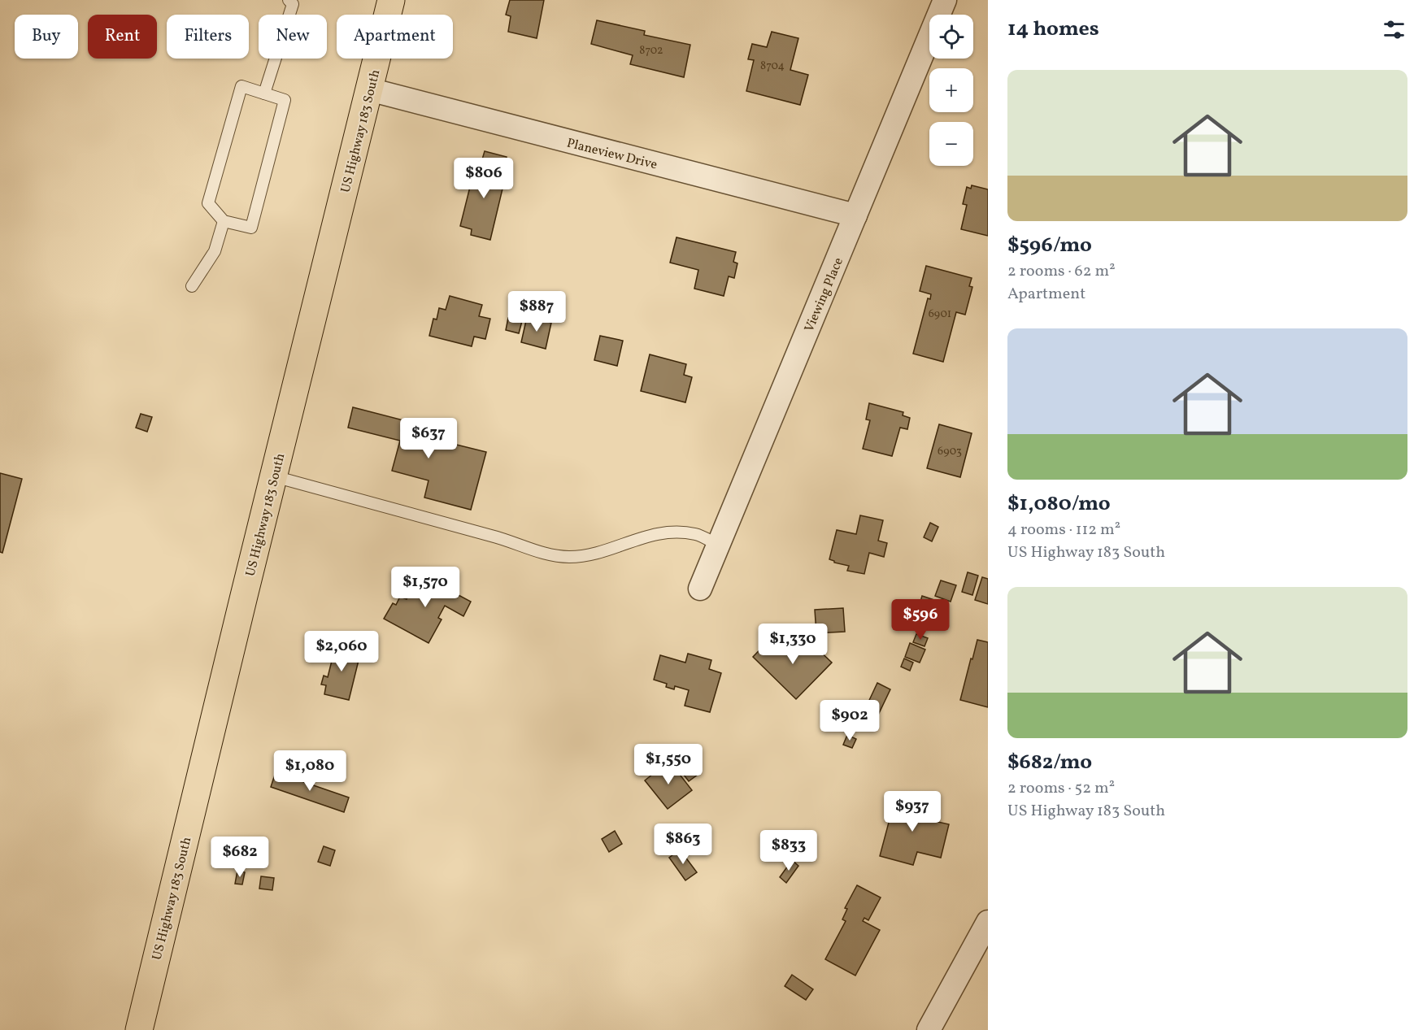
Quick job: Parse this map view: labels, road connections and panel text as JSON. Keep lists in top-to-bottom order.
{
  "streets": {
    "highway": ["US Highway 183 South"],
    "street": ["Planeview Drive", "Viewing Place"]
  },
  "crossings": [
    ["US Highway 183 South", "Planeview Drive"],
    ["Planeview Drive", "Viewing Place"]
  ],
  "house_numbers": [
    "8702",
    "8704",
    "6901",
    "6903"
  ],
  "page": {
    "heading": "14 homes",
    "map_buttons": ["+", "−"],
    "chip": [
      "Buy",
      "Rent",
      "Filters",
      "New",
      "Apartment"
    ],
    "list": [
      {
        "name": "$596/mo",
        "note": "2 rooms · 62 m² · Apartment"
      },
      {
        "name": "$1,080/mo",
        "note": "4 rooms · 112 m² · US Highway 183 South"
      },
      {
        "name": "$682/mo",
        "note": "2 rooms · 52 m² · US Highway 183 South"
      }
    ],
    "price": [
      "$806",
      "$887",
      "$637",
      "$1,570",
      "$596",
      "$1,330",
      "$2,060",
      "$902",
      "$1,550",
      "$1,080",
      "$937",
      "$863",
      "$833",
      "$682"
    ]
  }
}
